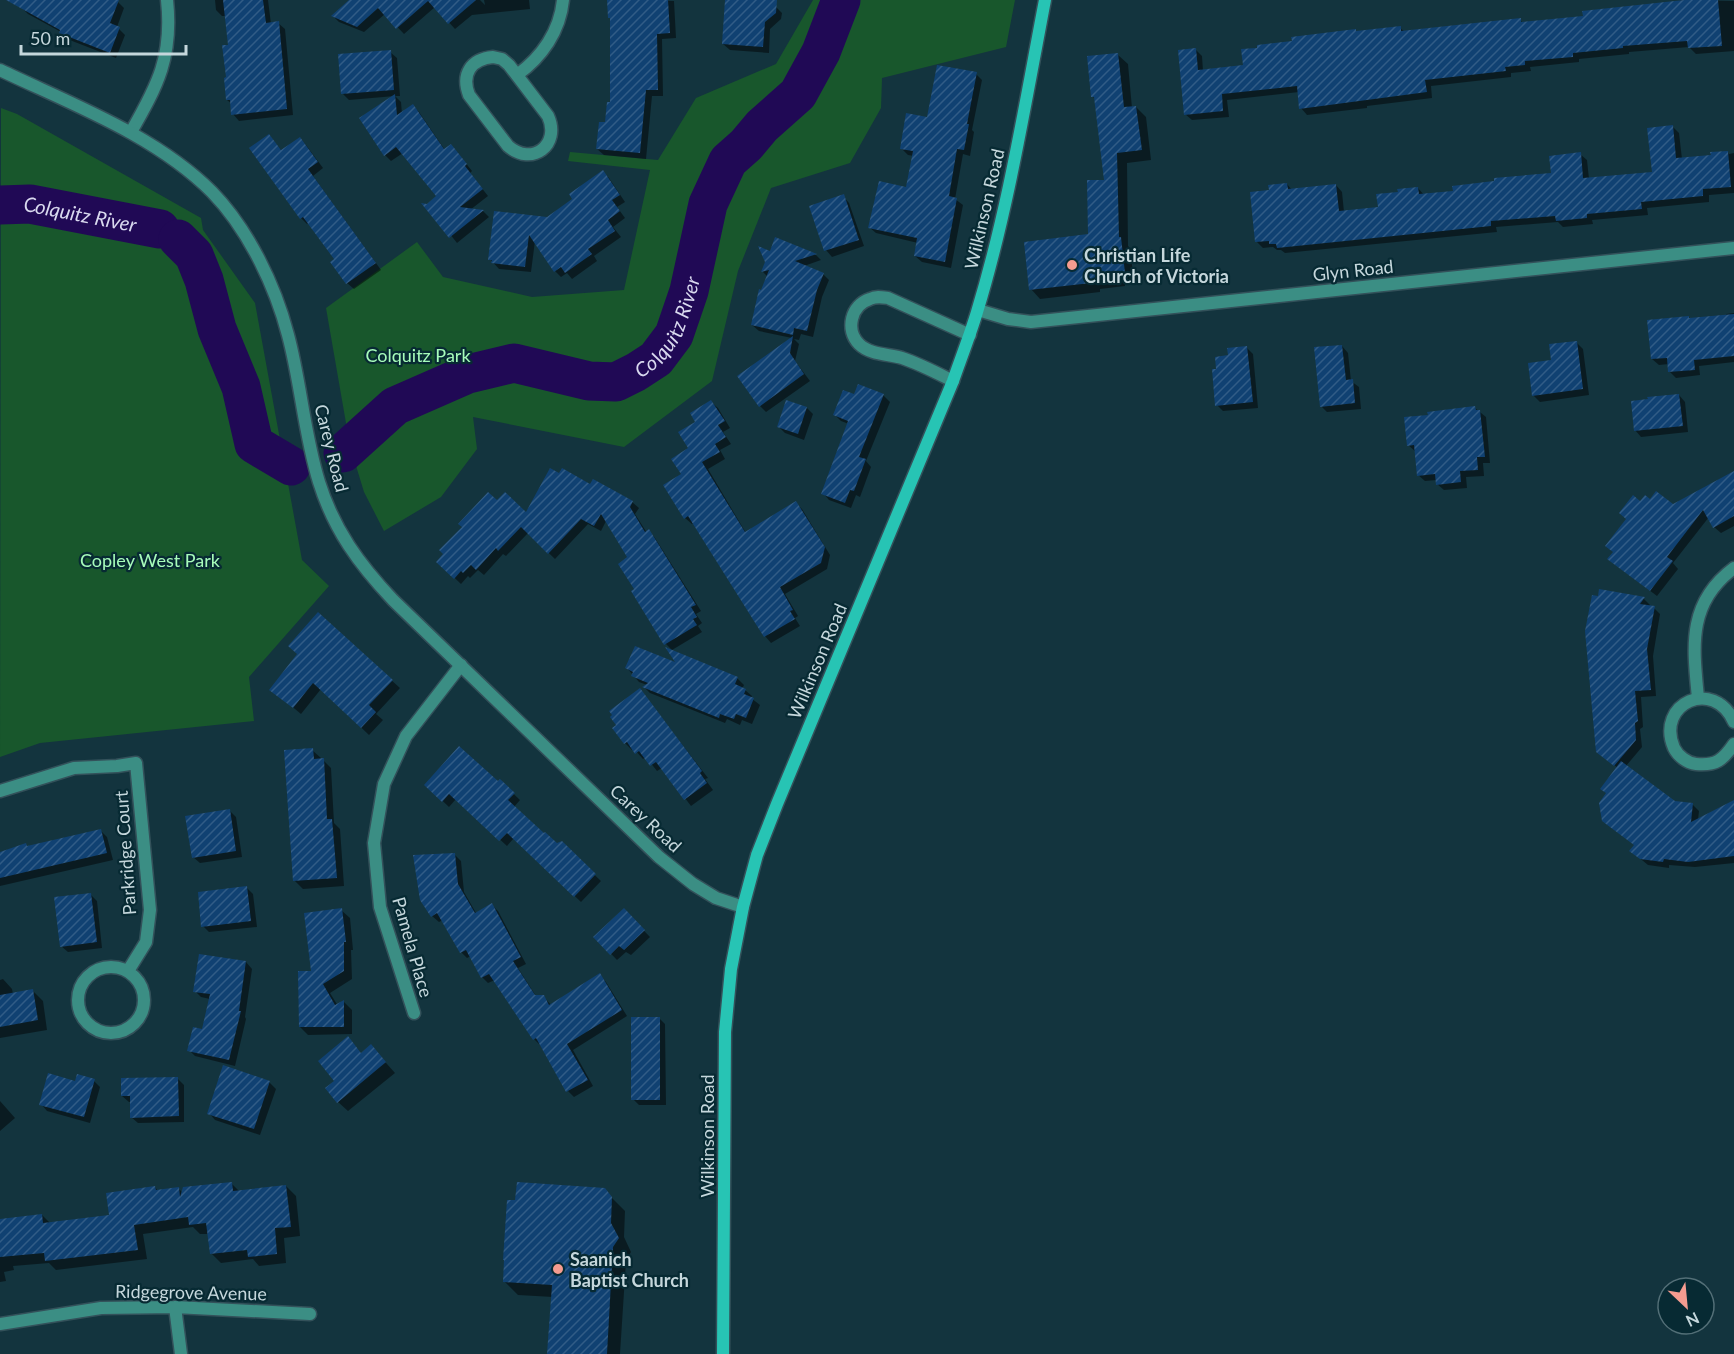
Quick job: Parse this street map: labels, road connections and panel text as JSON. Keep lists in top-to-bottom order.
{
  "streets": {
    "main road": ["Wilkinson Road"],
    "street": [
      "Glyn Road",
      "Carey Road",
      "Parkridge Court",
      "Pamela Place",
      "Ridgegrove Avenue"
    ]
  },
  "crossings": [
    ["Wilkinson Road", "Glyn Road"],
    ["Wilkinson Road", "Carey Road"],
    ["Carey Road", "Pamela Place"]
  ],
  "water": ["Colquitz River"],
  "parks": ["Colquitz Park", "Copley West Park"],
  "places": ["Christian Life Church of Victoria", "Saanich Baptist Church"],
  "scale_bar": "50 m",
  "north": "bottom right"
}
